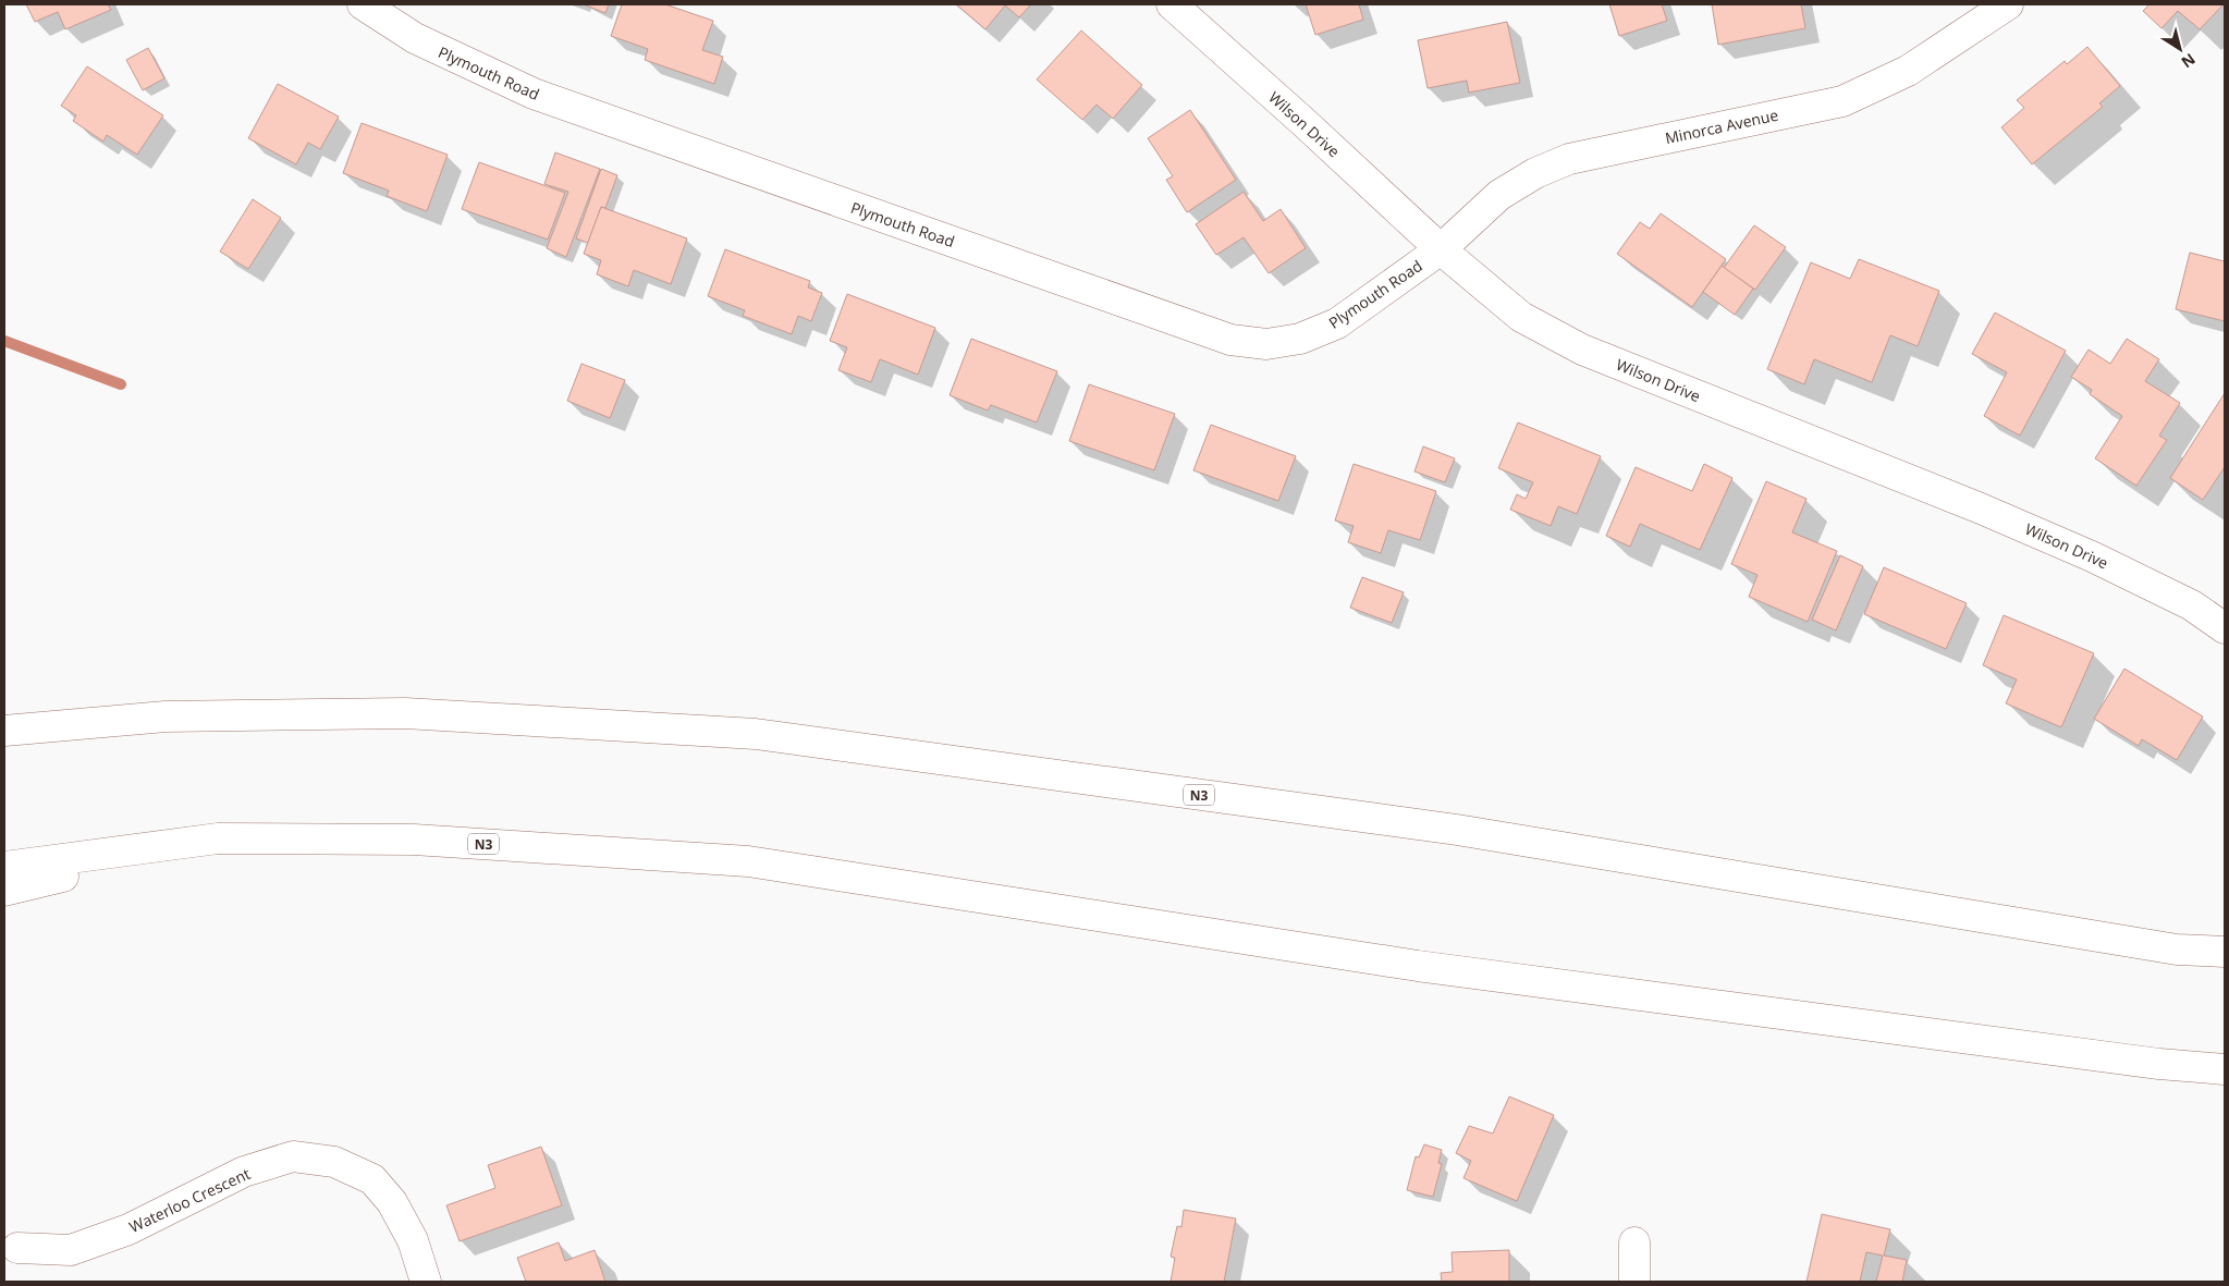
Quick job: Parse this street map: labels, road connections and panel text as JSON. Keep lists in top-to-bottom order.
{
  "streets": {
    "main road": [
      "Plymouth Road",
      "Wilson Drive",
      "Minorca Avenue",
      "N3",
      "Waterloo Crescent"
    ]
  },
  "crossings": [
    ["Plymouth Road", "Wilson Drive"],
    ["Plymouth Road", "Minorca Avenue"],
    ["Wilson Drive", "Minorca Avenue"]
  ],
  "north": "bottom right"
}
